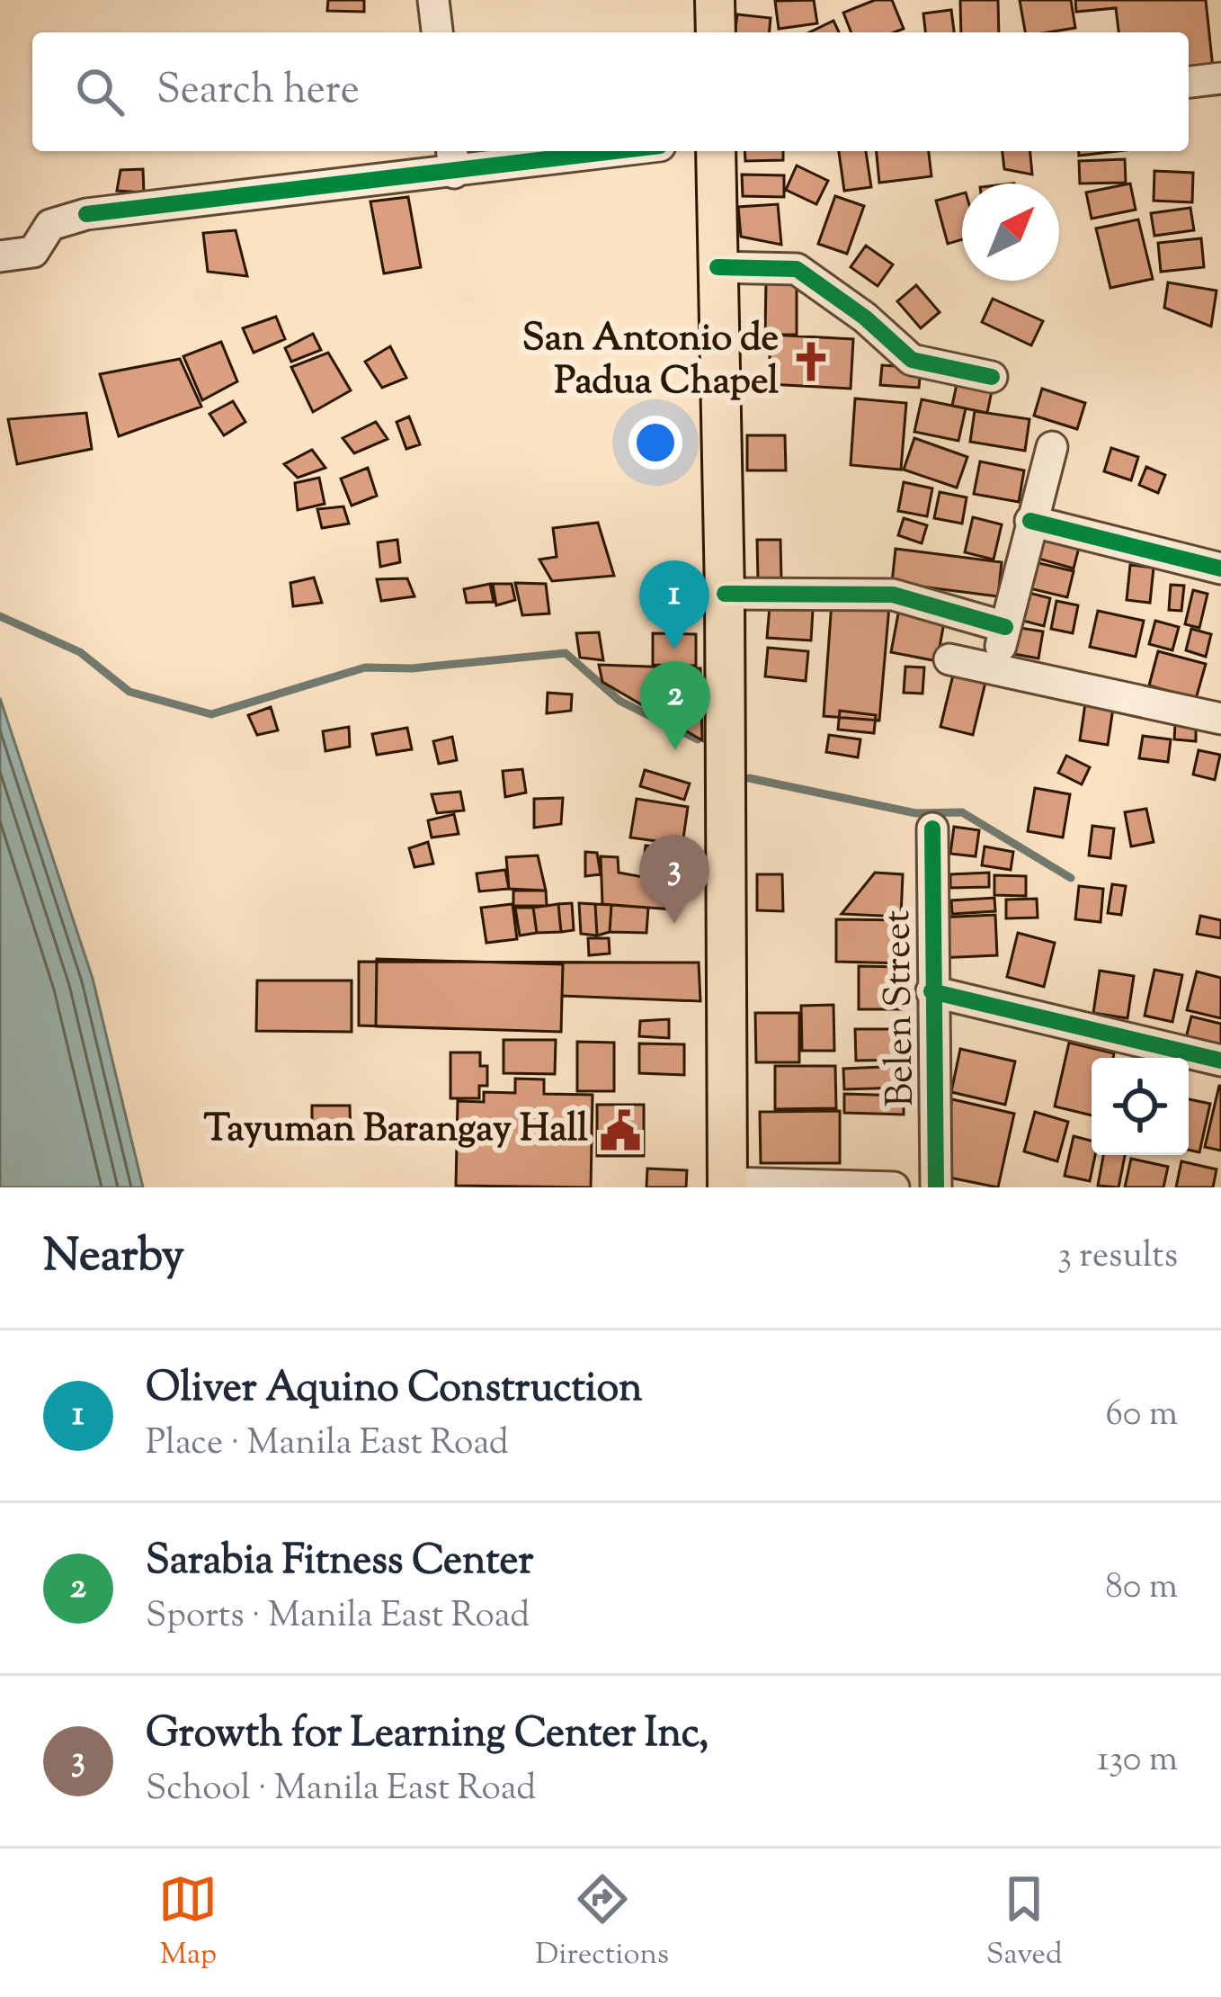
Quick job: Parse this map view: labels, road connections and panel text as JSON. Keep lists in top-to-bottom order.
{
  "streets": {
    "street": ["Belen Street"]
  },
  "places": {
    "church": ["San Antonio de Padua Chapel"],
    "public building": ["Tayuman Barangay Hall"]
  },
  "north": "top right",
  "page": {
    "search": "Search here",
    "pins": ["1", "2", "3"],
    "heading": ["Nearby", "3 results"],
    "list": [
      {
        "mark": "1",
        "name": "Oliver Aquino Construction",
        "note": "Place · Manila East Road",
        "value": "60 m"
      },
      {
        "mark": "2",
        "name": "Sarabia Fitness Center",
        "note": "Sports · Manila East Road",
        "value": "80 m"
      },
      {
        "mark": "3",
        "name": "Growth for Learning Center Inc,",
        "note": "School · Manila East Road",
        "value": "130 m"
      }
    ],
    "nav": ["Map", "Directions", "Saved"]
  }
}
